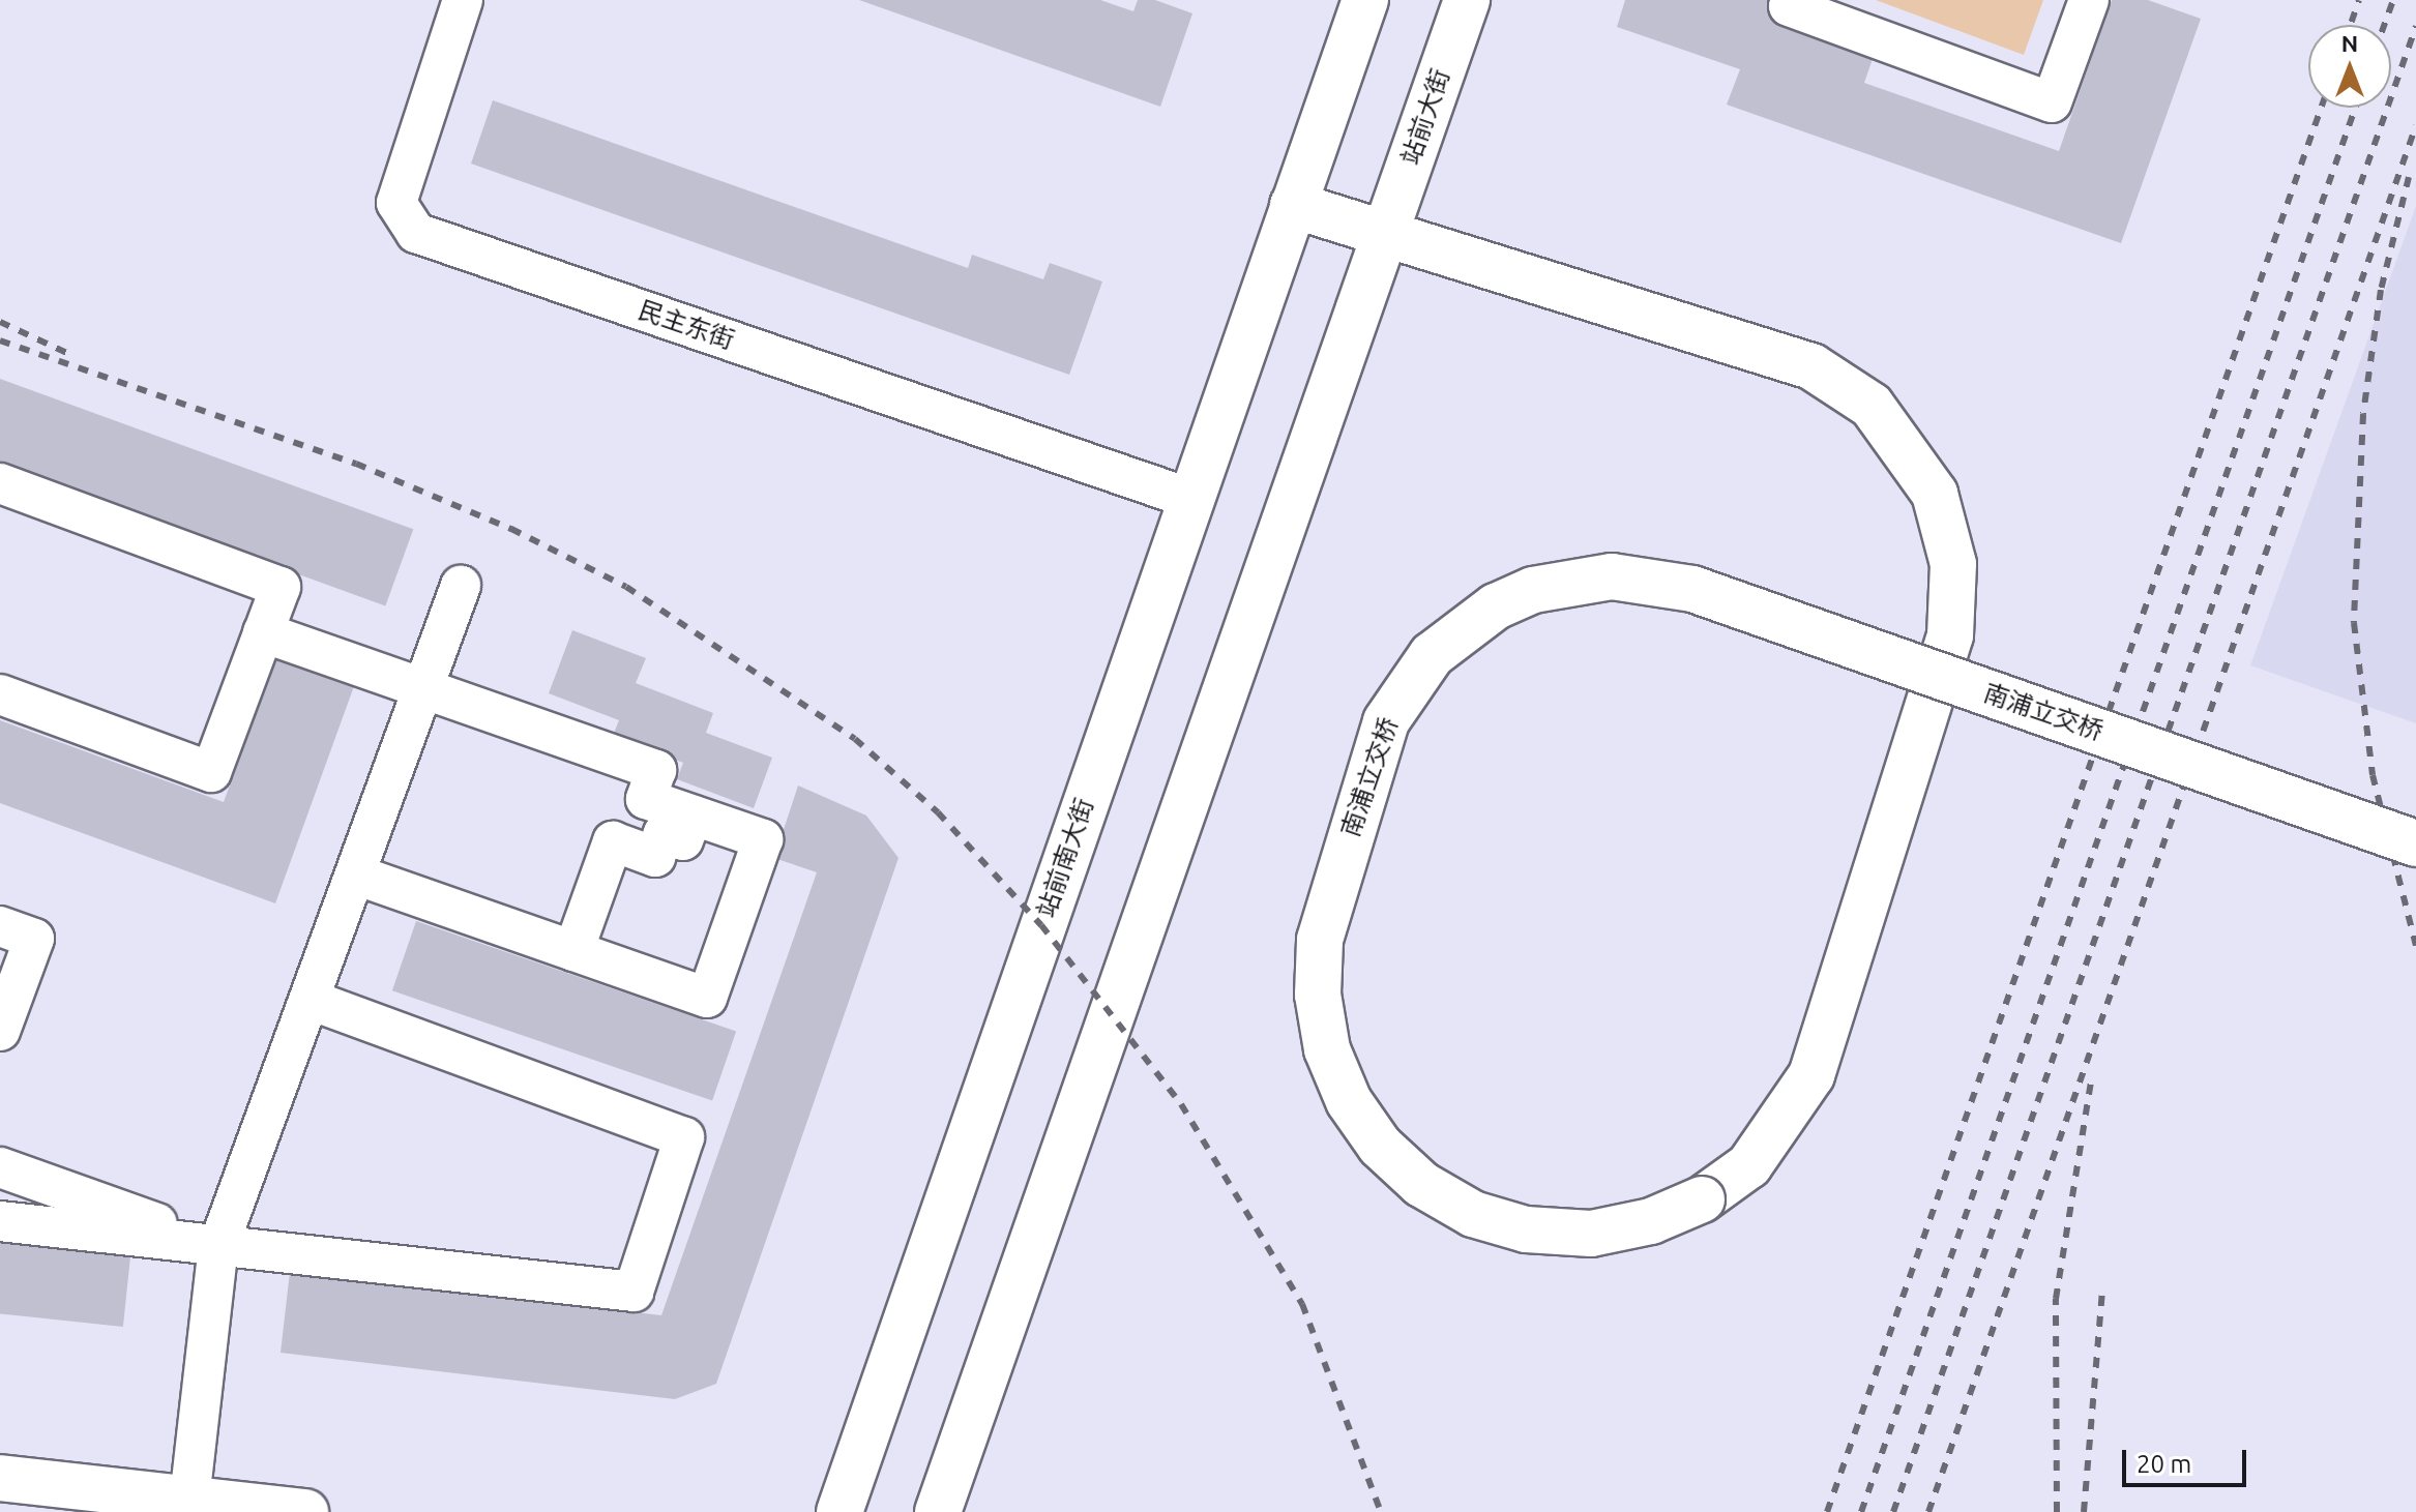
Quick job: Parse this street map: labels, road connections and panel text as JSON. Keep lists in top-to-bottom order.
{
  "streets": {
    "main road": ["站前大街", "南浦立交桥", "站前南大街"],
    "street": ["民主东街"]
  },
  "crossings": [
    ["站前大街", "南浦立交桥"],
    ["民主东街", "站前南大街"],
    ["南浦立交桥", "站前南大街"]
  ],
  "scale_bar": "20 m",
  "north": "top"
}
